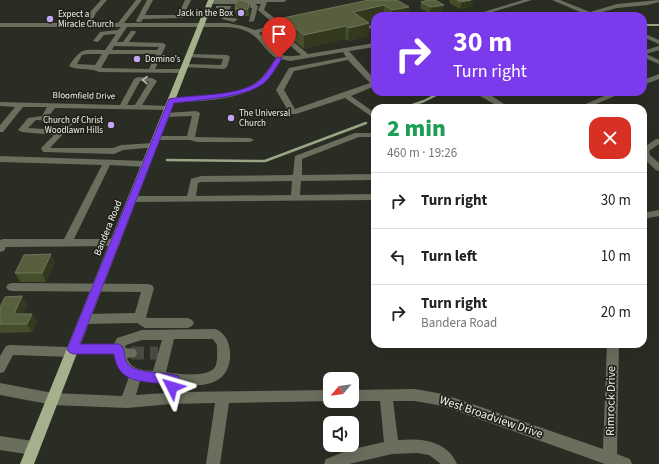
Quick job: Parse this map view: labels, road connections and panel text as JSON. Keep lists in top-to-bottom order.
{
  "streets": {
    "main road": ["Bandera Road"],
    "street": ["Bloomfield Drive", "Rimrock Drive", "West Broadview Drive"]
  },
  "crossings": [
    ["Bloomfield Drive", "Bandera Road"],
    ["Rimrock Drive", "West Broadview Drive"]
  ],
  "places": [
    "Jack in the Box",
    "Expect a Miracle Church",
    "Domino's",
    "The Universal Church",
    "Church of Christ Woodlawn Hills"
  ],
  "north": "bottom left",
  "page": {
    "turn": ["30 m", "Turn right"],
    "heading": ["2 min", "460 m · 19:26"],
    "list": [
      {
        "name": "Turn right",
        "value": "30 m"
      },
      {
        "name": "Turn left",
        "value": "10 m"
      },
      {
        "name": "Turn right",
        "note": "Bandera Road",
        "value": "20 m"
      }
    ]
  }
}
